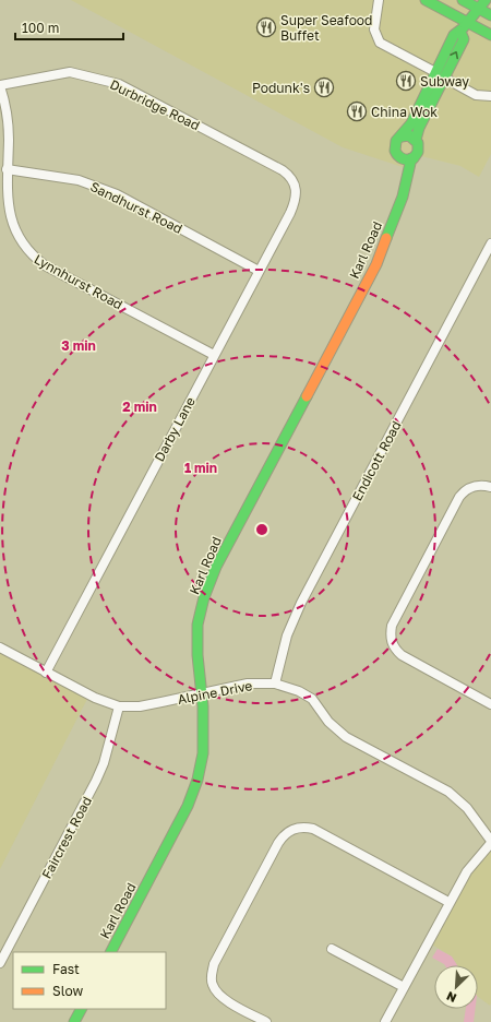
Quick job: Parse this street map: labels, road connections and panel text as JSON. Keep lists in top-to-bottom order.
{
  "streets": {
    "street": [
      "Durbridge Road",
      "Sandhurst Road",
      "Karl Road",
      "Lynnhurst Road",
      "Darby Lane",
      "Endicott Road",
      "Alpine Drive",
      "Faircrest Road"
    ]
  },
  "crossings": [
    ["Durbridge Road", "Lynnhurst Road"],
    ["Durbridge Road", "Darby Lane"],
    ["Sandhurst Road", "Lynnhurst Road"],
    ["Sandhurst Road", "Darby Lane"],
    ["Karl Road", "Alpine Drive"],
    ["Lynnhurst Road", "Darby Lane"],
    ["Darby Lane", "Alpine Drive"],
    ["Endicott Road", "Alpine Drive"],
    ["Alpine Drive", "Faircrest Road"]
  ],
  "places": {
    "restaurant": [
      "Super Seafood Buffet",
      "Subway",
      "Podunk's",
      "China Wok"
    ]
  },
  "legend": ["Fast", "Slow"],
  "scale_bar": "100 m",
  "north": "bottom left",
  "rings": ["3 min", "2 min", "1 min"]
}
